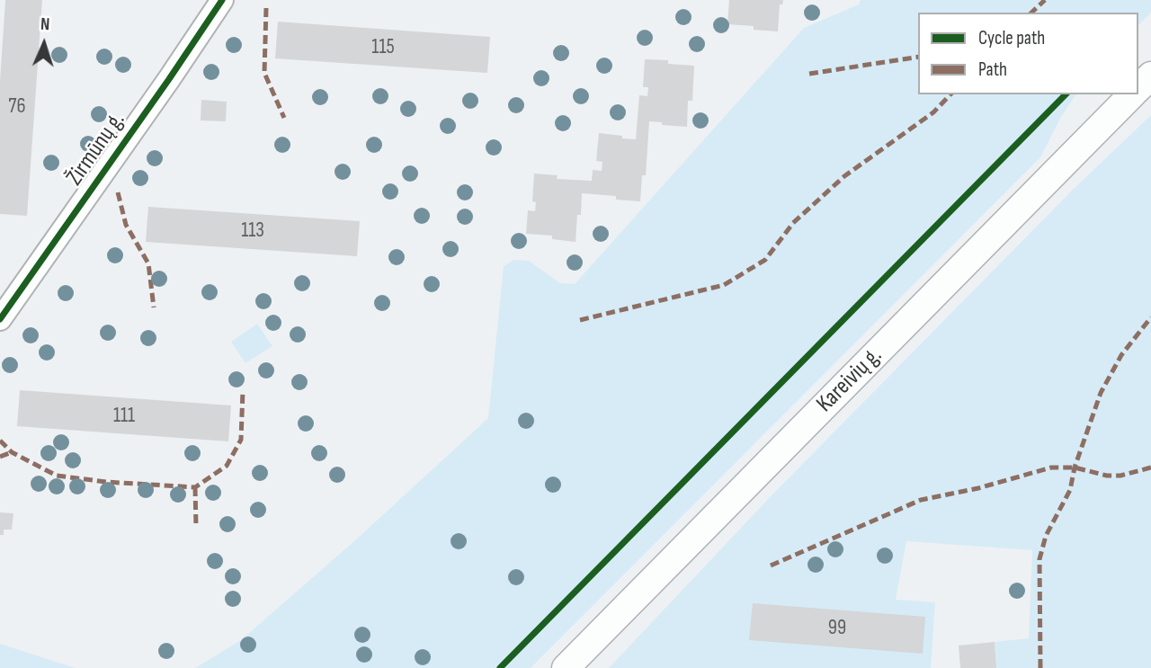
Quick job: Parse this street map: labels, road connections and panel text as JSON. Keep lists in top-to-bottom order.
{
  "streets": {
    "main road": ["Kareivių g."],
    "street": ["Žirmūnų g."]
  },
  "house_numbers": [
    "115",
    "76",
    "113",
    "111",
    "99"
  ],
  "legend": ["Cycle path", "Path"],
  "north": "top"
}
